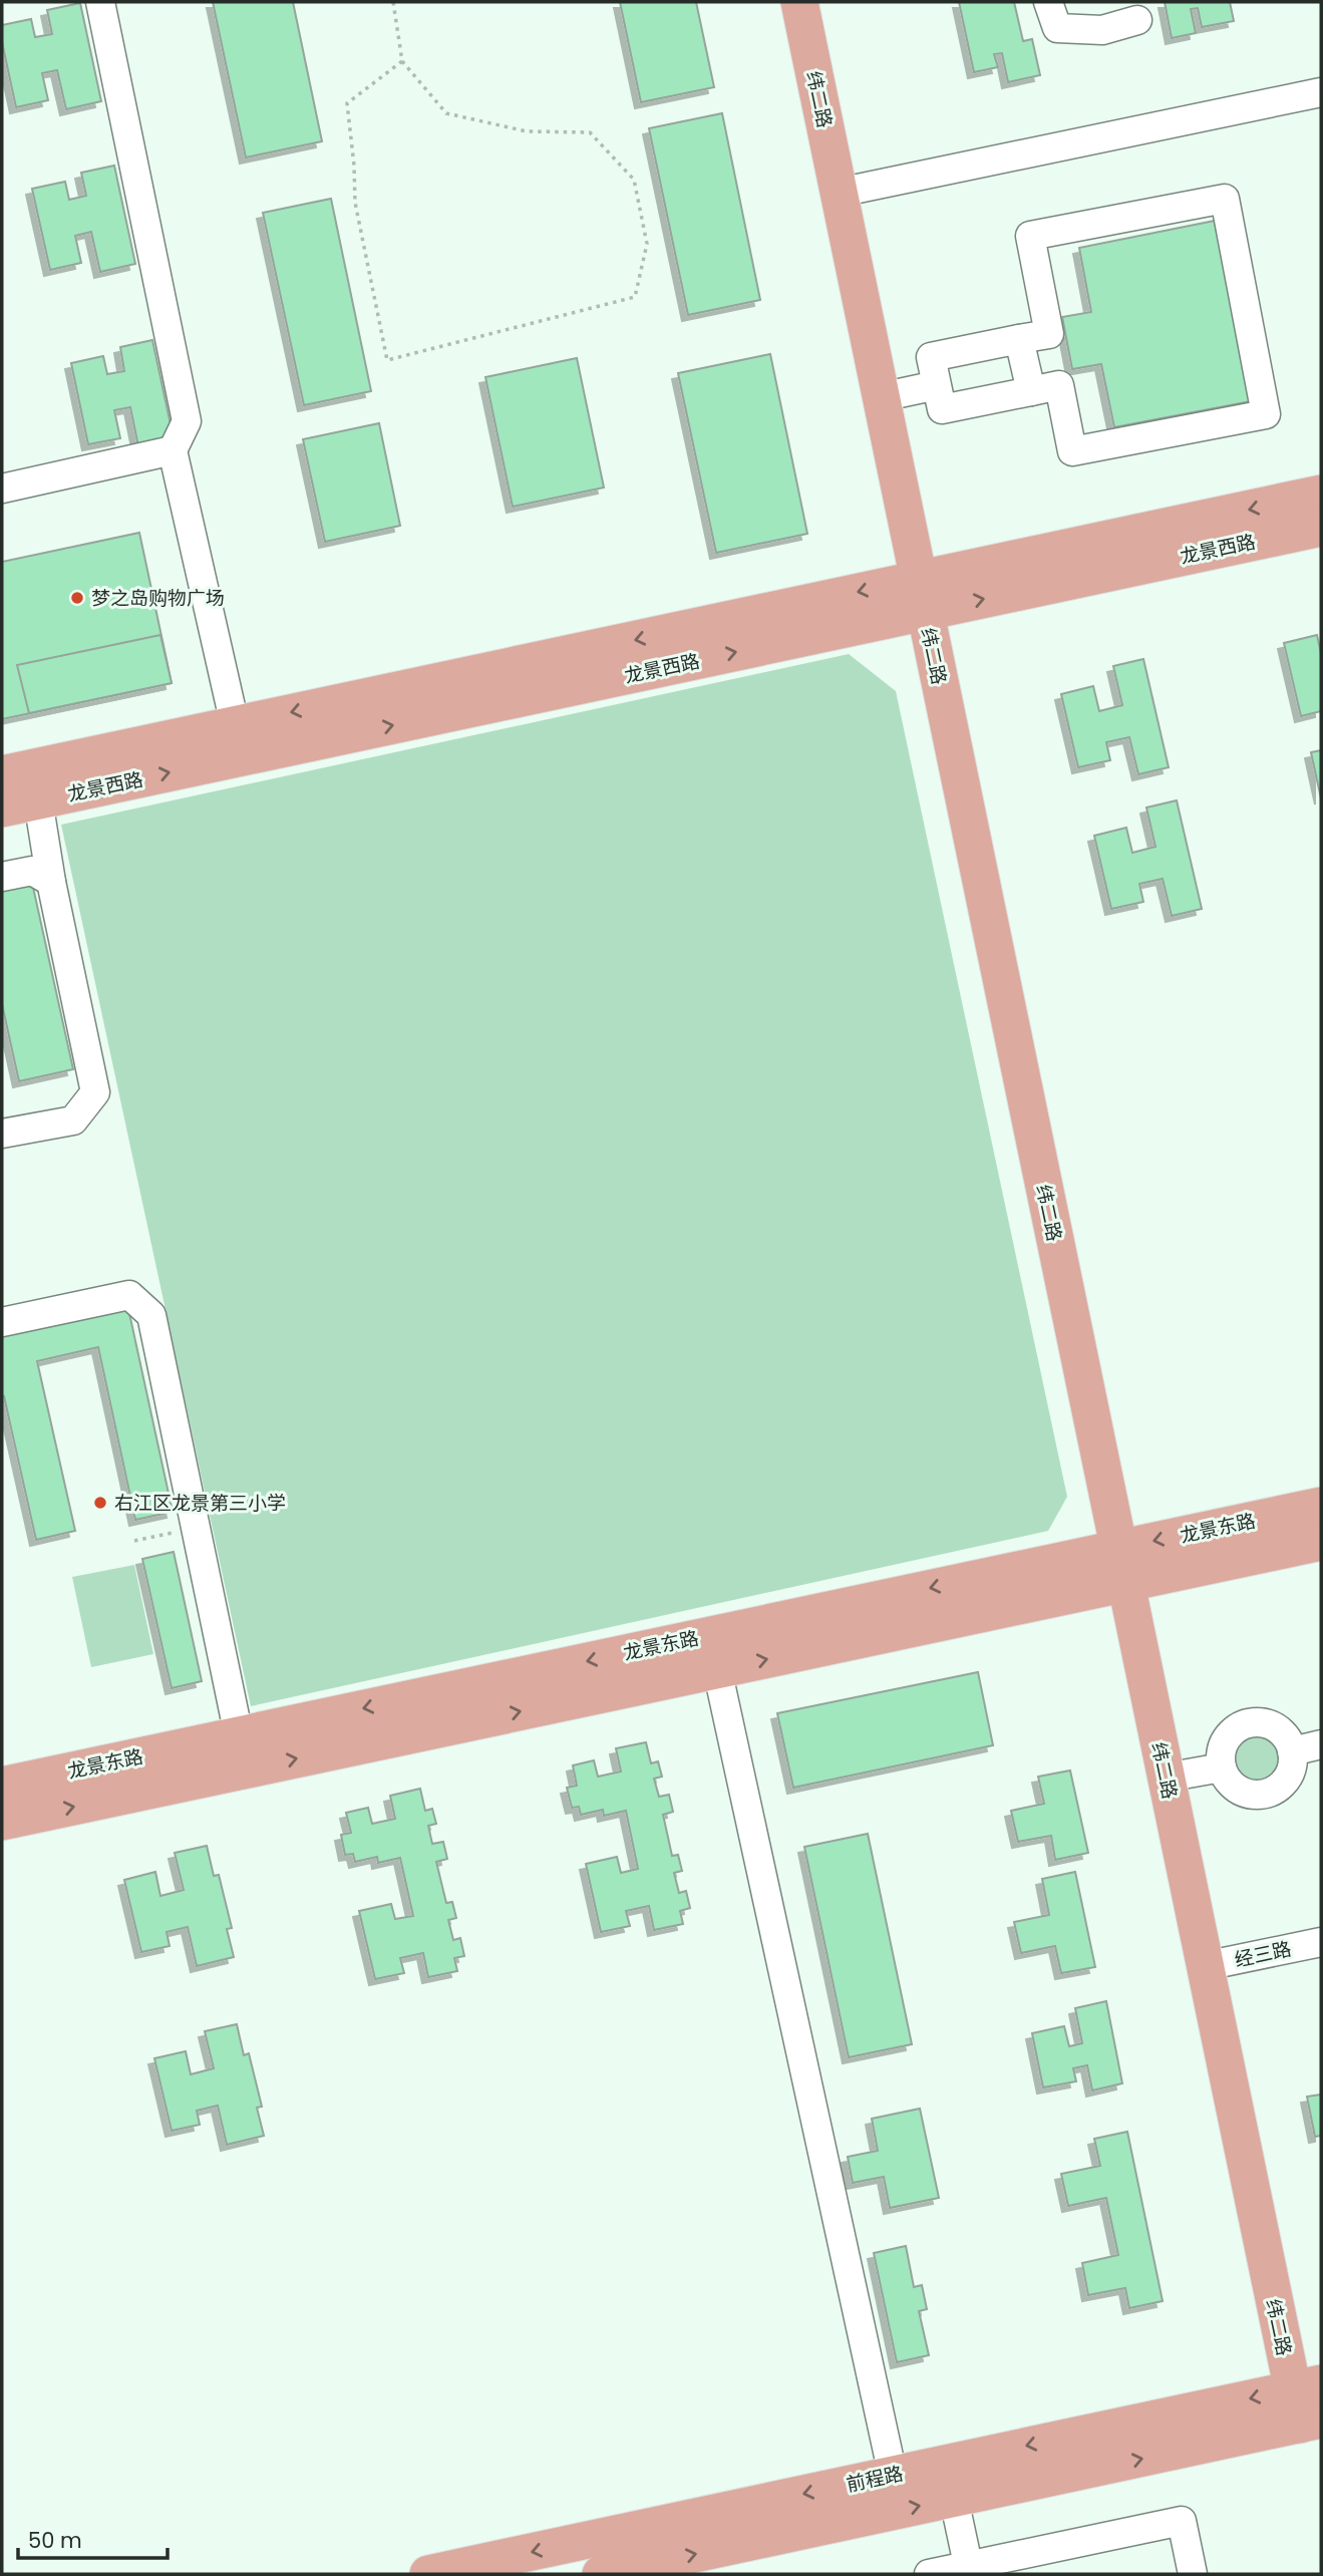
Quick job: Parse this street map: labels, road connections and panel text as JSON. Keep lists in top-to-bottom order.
{
  "streets": {
    "main road": [
      "纬二路",
      "龙景西路",
      "龙景东路",
      "前程路"
    ],
    "street": ["经三路"]
  },
  "crossings": [
    ["纬二路", "龙景西路"],
    ["纬二路", "龙景东路"],
    ["纬二路", "经三路"],
    ["纬二路", "前程路"]
  ],
  "places": ["梦之岛购物广场", "右江区龙景第三小学"],
  "scale_bar": "50 m"
}
